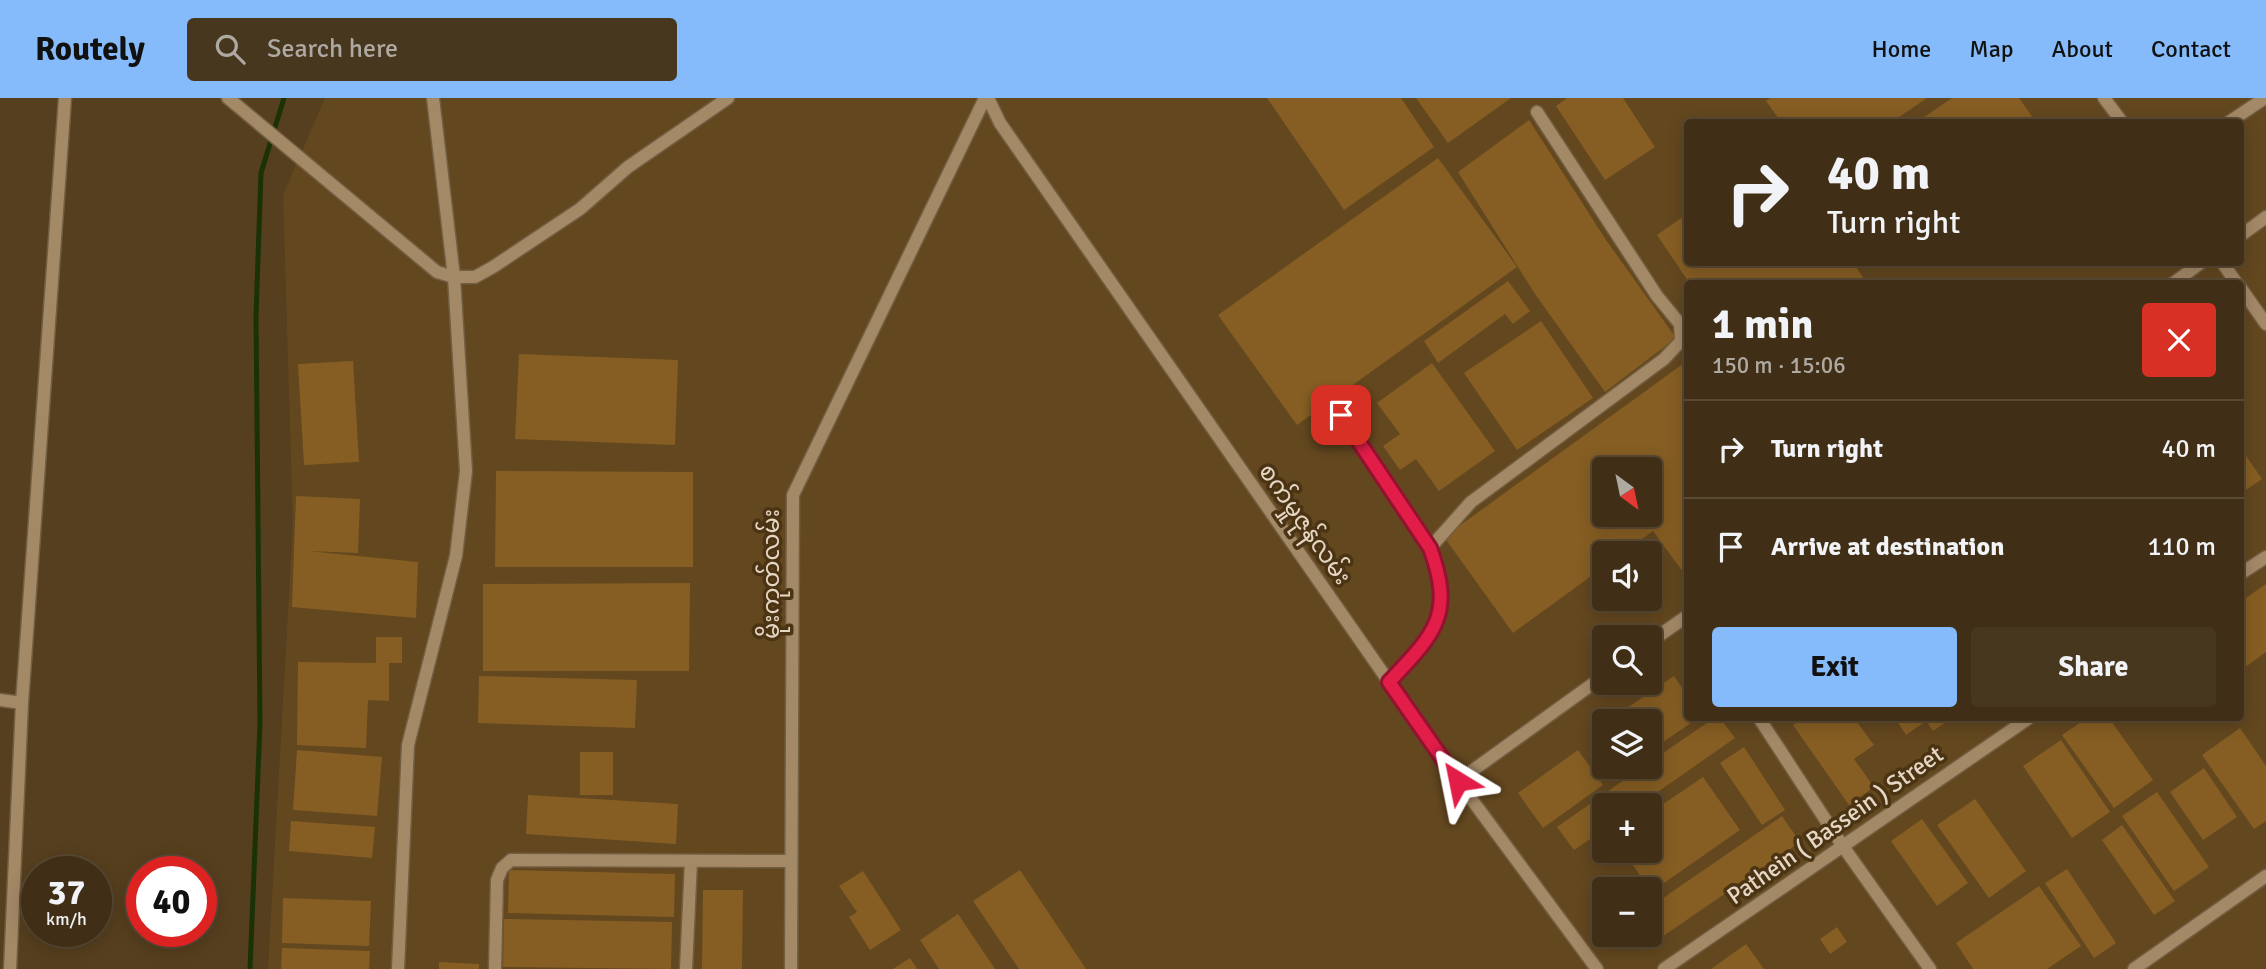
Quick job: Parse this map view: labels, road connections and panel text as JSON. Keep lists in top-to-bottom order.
{
  "streets": {
    "street": ["စက်မှုဇုန်လမ်း", "မိုးကုတ်လမ်း", "Pathein ( Bassein ) Street"]
  },
  "crossings": [
    ["စက်မှုဇုန်လမ်း", "မိုးကုတ်လမ်း"]
  ],
  "north": "bottom right",
  "page": {
    "header": "Routely",
    "search": "Search here",
    "nav": [
      "Home",
      "Map",
      "About",
      "Contact"
    ],
    "turn": ["40 m", "Turn right"],
    "heading": ["1 min", "150 m · 15:06"],
    "list": [
      {
        "name": "Turn right",
        "value": "40 m"
      },
      {
        "name": "Arrive at destination",
        "value": "110 m"
      }
    ],
    "map_buttons": ["+", "−"],
    "buttons": ["Exit", "Share"],
    "speed": "37 km/h",
    "limit": "40"
  }
}
